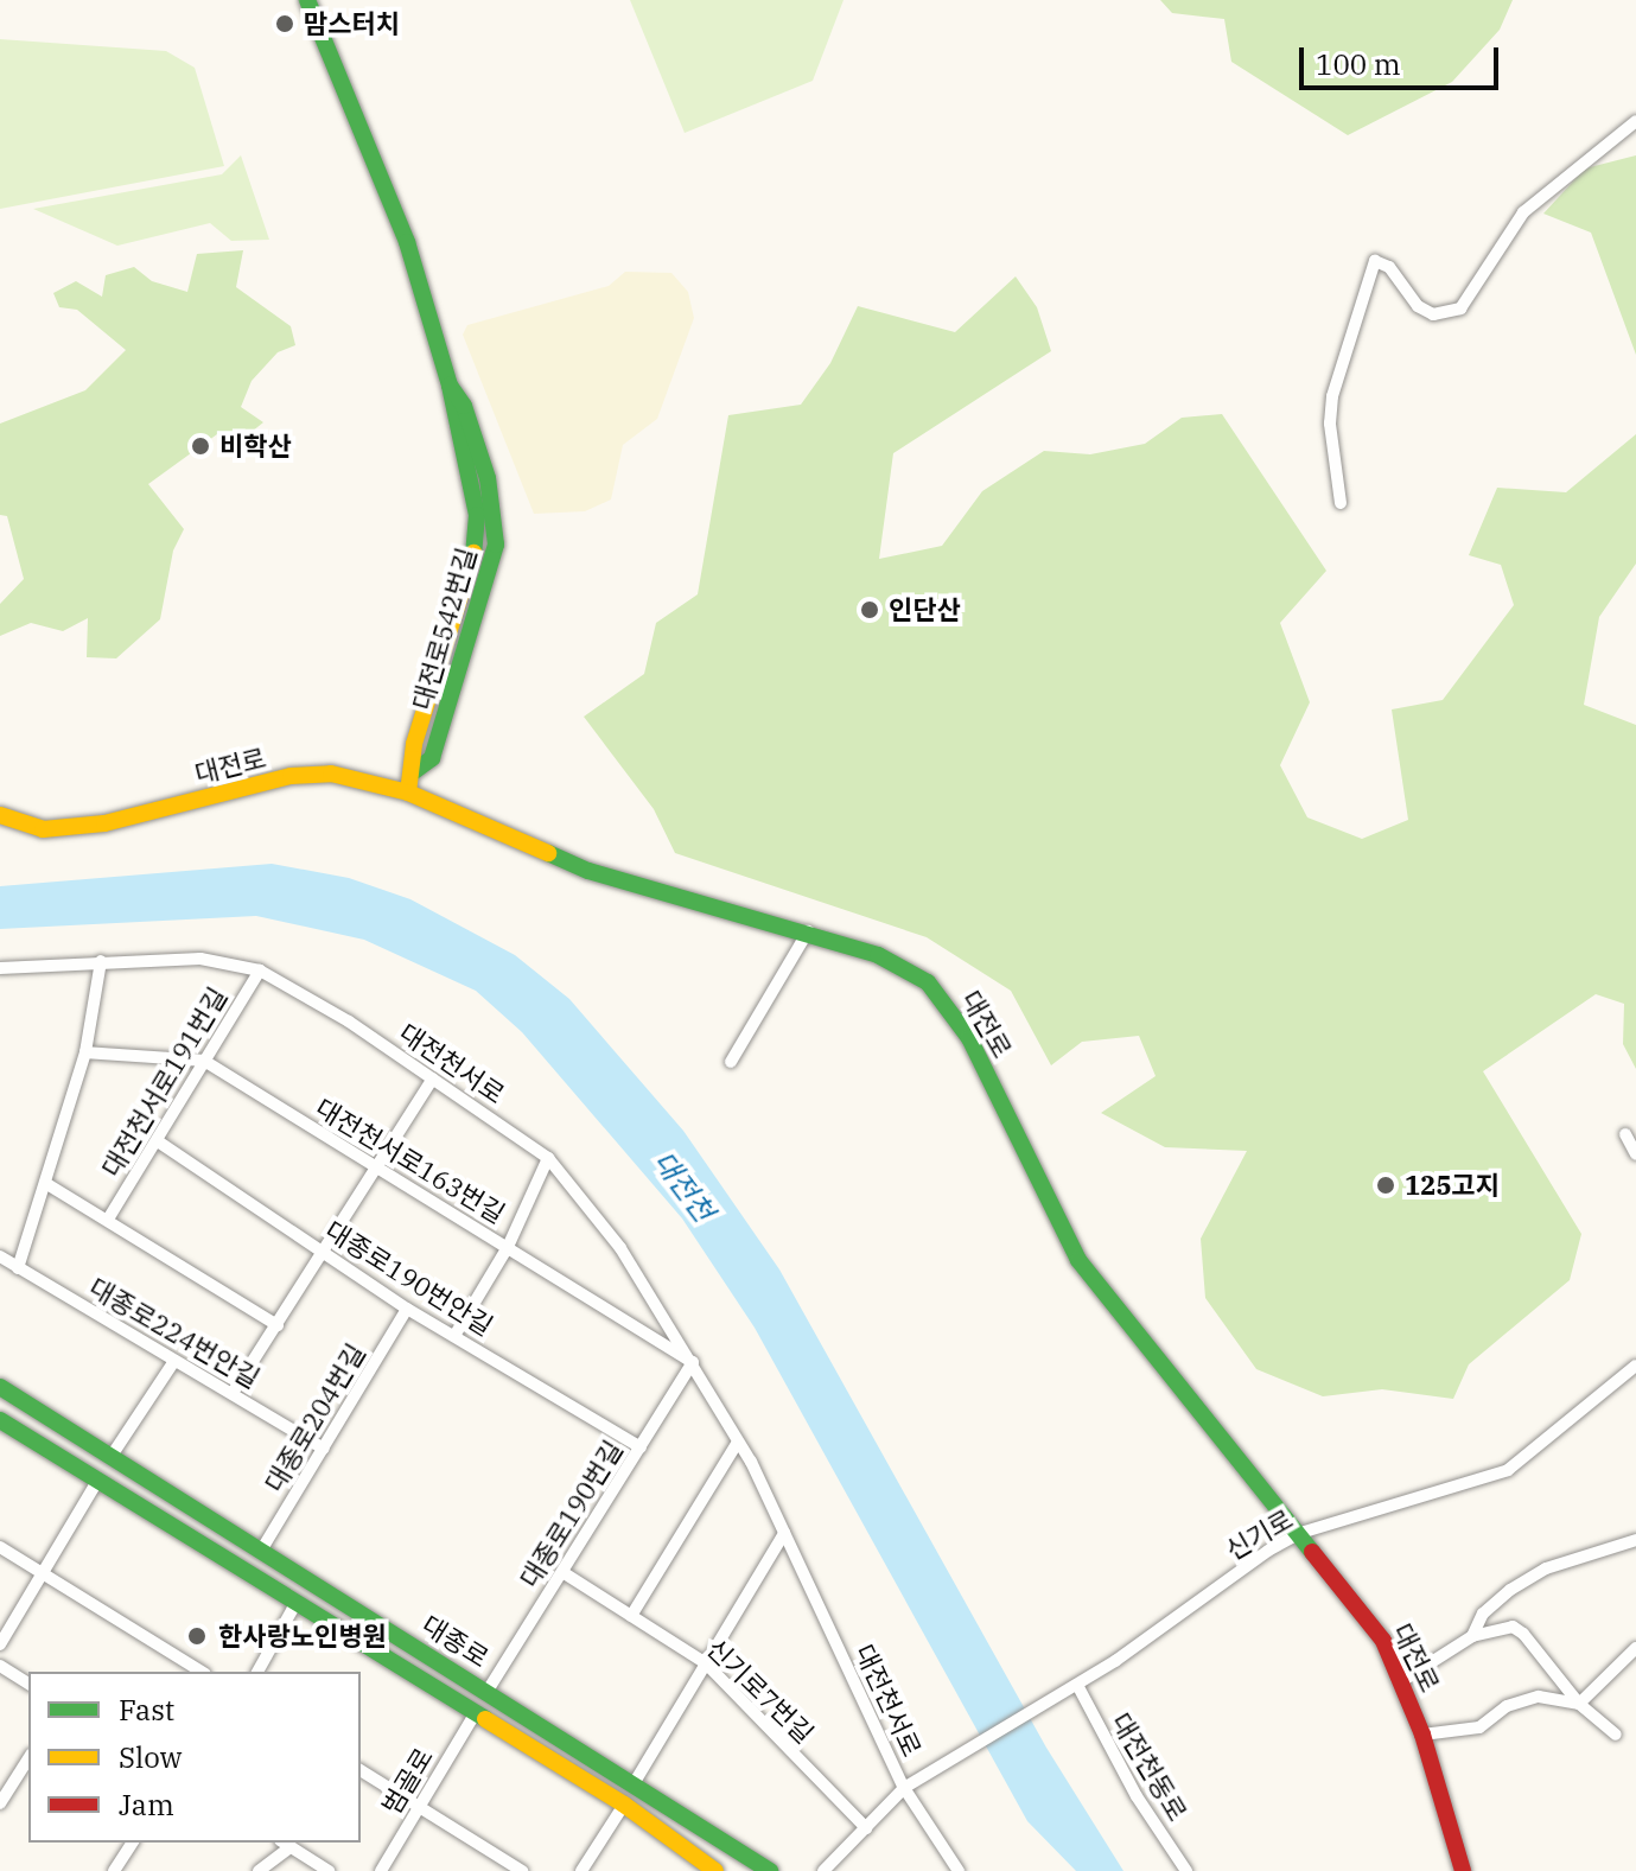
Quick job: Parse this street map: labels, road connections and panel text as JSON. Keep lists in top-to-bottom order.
{
  "streets": {
    "main road": ["대전로542번길", "대전로", "대종로"],
    "street": [
      "대전천서로",
      "대전천서로191번길",
      "대전천서로163번길",
      "대종로190번안길",
      "대종로224번안길",
      "대종로204번길",
      "대종로190번길",
      "신기로",
      "신기로7번길",
      "대전천동로",
      "범골로"
    ]
  },
  "crossings": [
    ["대전로542번길", "대전로"],
    ["대전로", "신기로"],
    ["대전천서로", "대전천서로191번길"],
    ["대전천서로", "대전천서로163번길"],
    ["대전천서로", "대종로190번길"],
    ["대전천서로", "신기로"],
    ["대전천서로191번길", "대전천서로163번길"],
    ["대전천서로191번길", "대종로190번안길"],
    ["대전천서로163번길", "대종로190번길"],
    ["대종로190번안길", "대종로204번길"],
    ["대종로190번안길", "대종로190번길"],
    ["대종로224번안길", "대종로204번길"],
    ["대종로204번길", "대종로"],
    ["대종로190번길", "대종로"],
    ["대종로190번길", "신기로7번길"],
    ["신기로", "신기로7번길"],
    ["신기로", "대전천동로"],
    ["대종로", "범골로"]
  ],
  "water": ["대전천"],
  "places": [
    "맘스터치",
    "비학산",
    "인단산",
    "125고지",
    "한사랑노인병원"
  ],
  "legend": ["Fast", "Slow", "Jam"],
  "scale_bar": "100 m"
}
